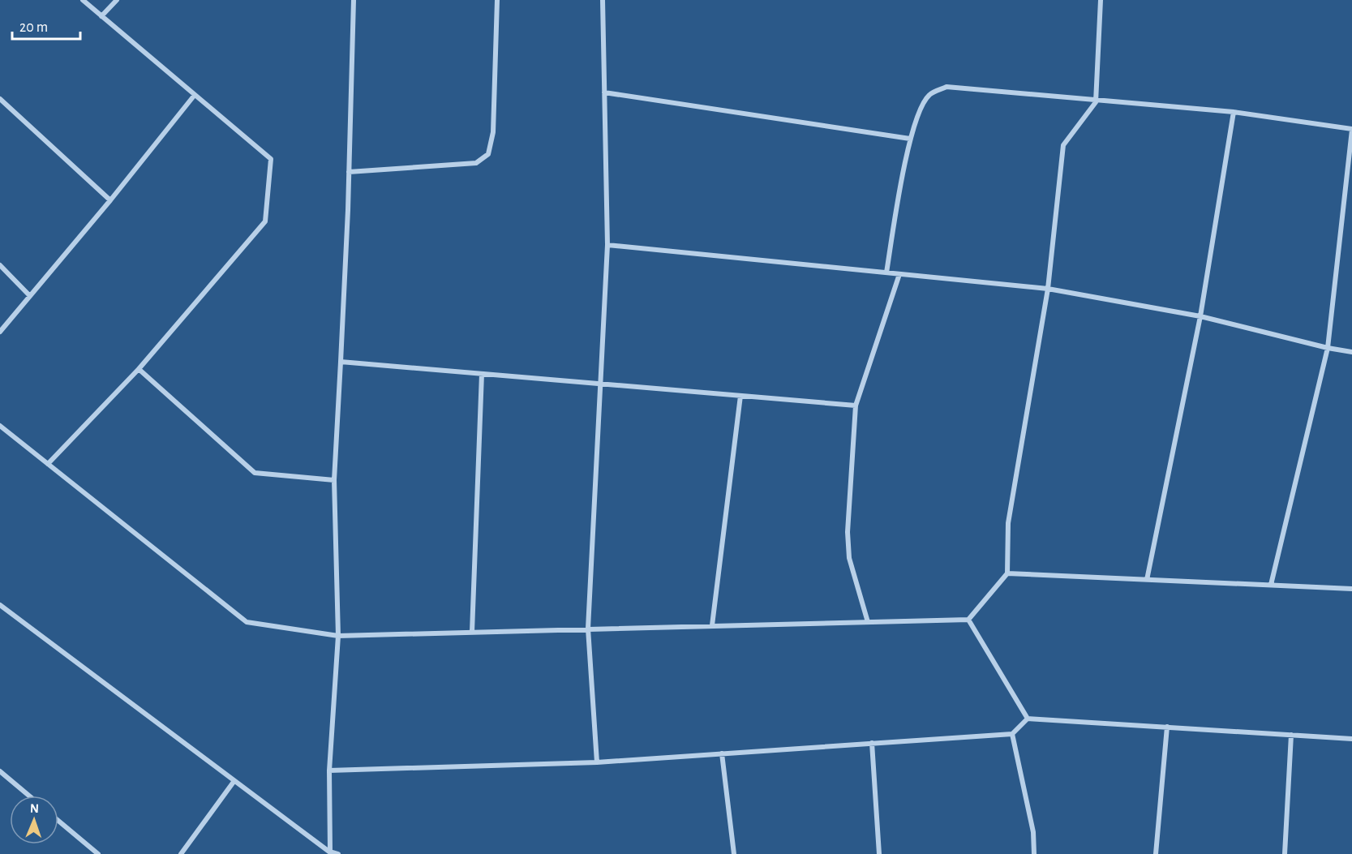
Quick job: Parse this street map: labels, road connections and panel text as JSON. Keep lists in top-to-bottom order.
{
  "scale_bar": "20 m",
  "north": "top"
}
